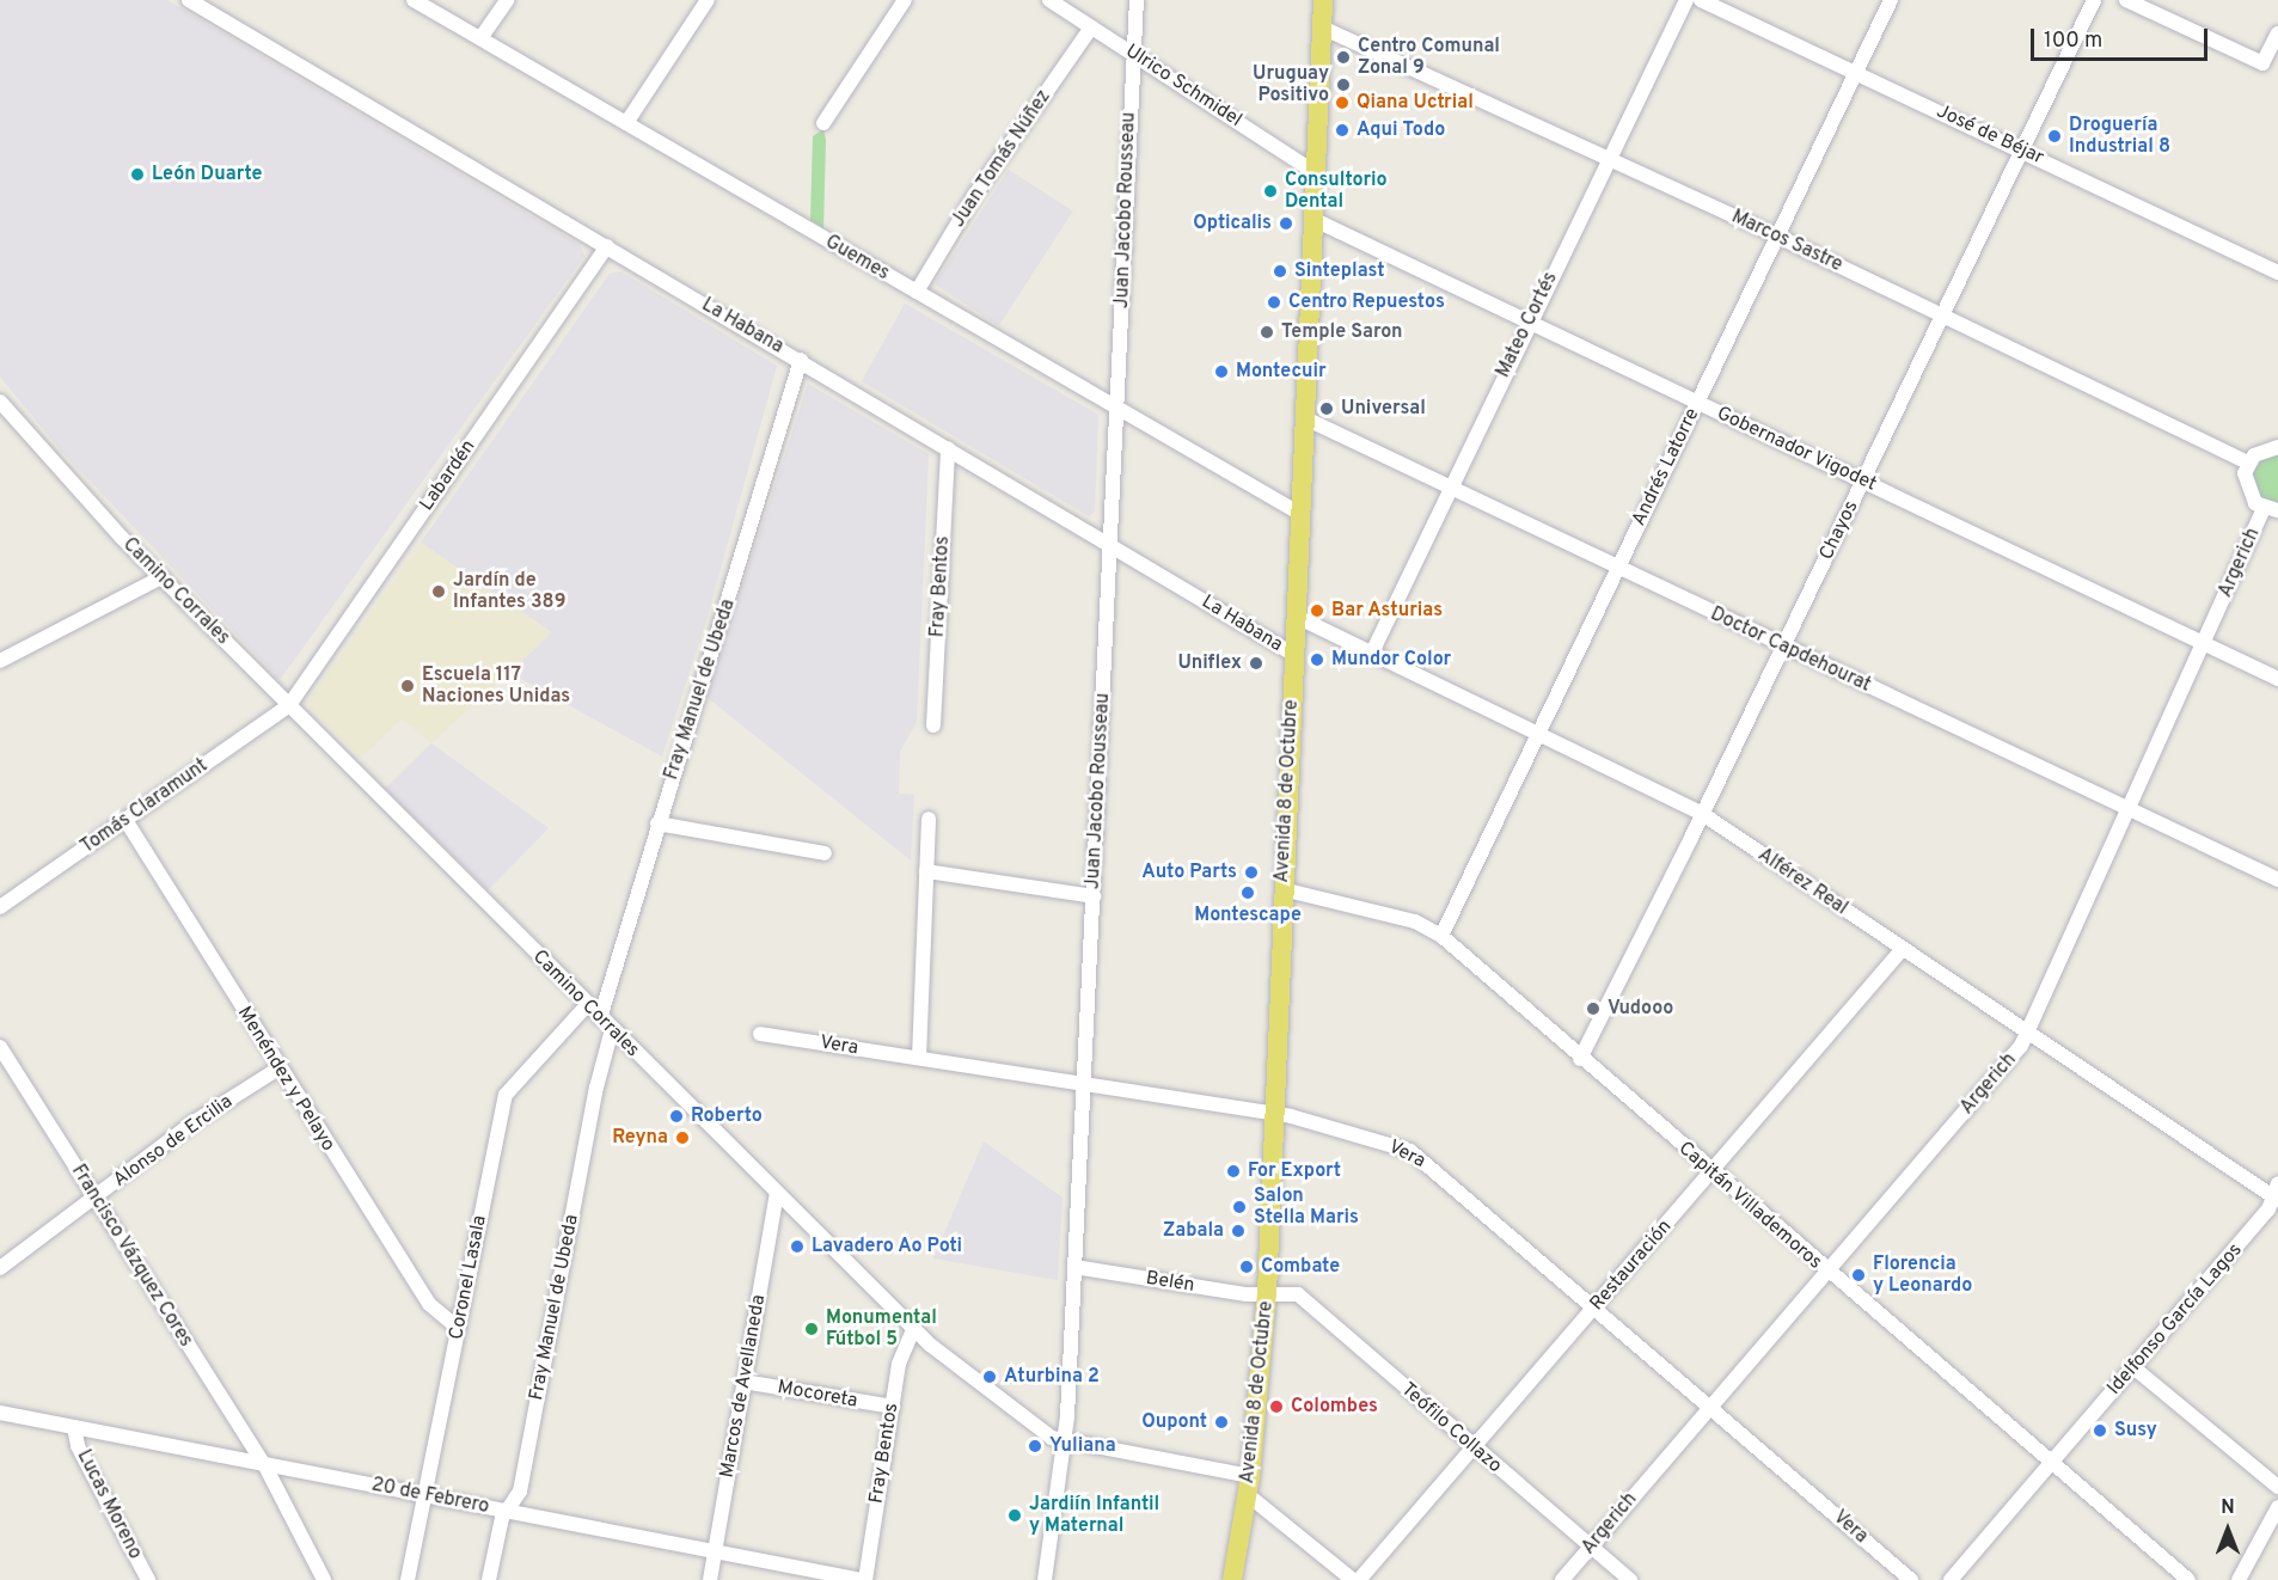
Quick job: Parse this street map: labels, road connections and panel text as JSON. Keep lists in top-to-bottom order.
{
  "streets": {
    "main road": ["Avenida 8 de Octubre"],
    "street": [
      "Ulrico Schmidel",
      "José de Béjar",
      "Juan Tomás Núñez",
      "Juan Jacobo Rousseau",
      "Marcos Sastre",
      "Guemes",
      "Mateo Cortés",
      "La Habana",
      "Gobernador Vigodet",
      "Andrés Latorre",
      "Labardén",
      "Chayos",
      "Argerich",
      "Fray Bentos",
      "Camino Corrales",
      "Doctor Capdehourat",
      "Fray Manuel de Ubeda",
      "Tomás Claramunt",
      "Alférez Real",
      "Vera",
      "Menéndez y Pelayo",
      "Alonso de Ercilia",
      "Capitán Villademoros",
      "Francisco Vázquez Cores",
      "Restauración",
      "Coronel Lasala",
      "Belén",
      "Idelfonso García Lagos",
      "Marcos de Avellaneda",
      "Mocoreta",
      "Teófilo Collazo",
      "20 de Febrero",
      "Lucas Moreno"
    ]
  },
  "crossings": [
    ["Ulrico Schmidel", "Juan Tomás Núñez"],
    ["Ulrico Schmidel", "Juan Jacobo Rousseau"],
    ["Ulrico Schmidel", "Avenida 8 de Octubre"],
    ["José de Béjar", "Andrés Latorre"],
    ["José de Béjar", "Chayos"],
    ["Juan Tomás Núñez", "Guemes"],
    ["Juan Jacobo Rousseau", "Guemes"],
    ["Juan Jacobo Rousseau", "La Habana"],
    ["Juan Jacobo Rousseau", "Camino Corrales"],
    ["Juan Jacobo Rousseau", "Vera"],
    ["Juan Jacobo Rousseau", "Belén"],
    ["Marcos Sastre", "Mateo Cortés"],
    ["Marcos Sastre", "Andrés Latorre"],
    ["Marcos Sastre", "Chayos"],
    ["Marcos Sastre", "Avenida 8 de Octubre"],
    ["Guemes", "Avenida 8 de Octubre"],
    ["Mateo Cortés", "Gobernador Vigodet"],
    ["Mateo Cortés", "Doctor Capdehourat"],
    ["Mateo Cortés", "Alférez Real"],
    ["La Habana", "Labardén"],
    ["La Habana", "Fray Bentos"],
    ["La Habana", "Fray Manuel de Ubeda"],
    ["La Habana", "Avenida 8 de Octubre"],
    ["Gobernador Vigodet", "Andrés Latorre"],
    ["Gobernador Vigodet", "Chayos"],
    ["Gobernador Vigodet", "Argerich"],
    ["Gobernador Vigodet", "Avenida 8 de Octubre"],
    ["Andrés Latorre", "Doctor Capdehourat"],
    ["Andrés Latorre", "Alférez Real"],
    ["Andrés Latorre", "Capitán Villademoros"],
    ["Labardén", "Camino Corrales"],
    ["Labardén", "Tomás Claramunt"],
    ["Chayos", "Doctor Capdehourat"],
    ["Chayos", "Alférez Real"],
    ["Chayos", "Capitán Villademoros"],
    ["Argerich", "Doctor Capdehourat"],
    ["Argerich", "Alférez Real"],
    ["Argerich", "Vera"],
    ["Argerich", "Capitán Villademoros"],
    ["Argerich", "Teófilo Collazo"],
    ["Fray Bentos", "Camino Corrales"],
    ["Fray Bentos", "Mocoreta"],
    ["Fray Bentos", "20 de Febrero"],
    ["Camino Corrales", "Fray Manuel de Ubeda"],
    ["Camino Corrales", "Avenida 8 de Octubre"],
    ["Camino Corrales", "Tomás Claramunt"],
    ["Camino Corrales", "Coronel Lasala"],
    ["Camino Corrales", "Marcos de Avellaneda"],
    ["Doctor Capdehourat", "Avenida 8 de Octubre"],
    ["Fray Manuel de Ubeda", "20 de Febrero"],
    ["Avenida 8 de Octubre", "Alférez Real"],
    ["Avenida 8 de Octubre", "Vera"],
    ["Avenida 8 de Octubre", "Capitán Villademoros"],
    ["Avenida 8 de Octubre", "Belén"],
    ["Avenida 8 de Octubre", "Teófilo Collazo"],
    ["Tomás Claramunt", "Menéndez y Pelayo"],
    ["Alférez Real", "Restauración"],
    ["Alférez Real", "Idelfonso García Lagos"],
    ["Vera", "Restauración"],
    ["Menéndez y Pelayo", "Alonso de Ercilia"],
    ["Menéndez y Pelayo", "Coronel Lasala"],
    ["Alonso de Ercilia", "Francisco Vázquez Cores"],
    ["Capitán Villademoros", "Restauración"],
    ["Capitán Villademoros", "Idelfonso García Lagos"],
    ["Francisco Vázquez Cores", "20 de Febrero"],
    ["Restauración", "Teófilo Collazo"],
    ["Coronel Lasala", "20 de Febrero"],
    ["Belén", "Teófilo Collazo"],
    ["Marcos de Avellaneda", "Mocoreta"],
    ["Marcos de Avellaneda", "20 de Febrero"],
    ["20 de Febrero", "Lucas Moreno"]
  ],
  "places": [
    "Centro Comunal Zonal 9",
    "Uruguay Positivo",
    "Qiana Uctrial",
    "Aqui Todo",
    "Droguería Industrial 8",
    "León Duarte",
    "Consultorio Dental",
    "Opticalis",
    "Sinteplast",
    "Centro Repuestos",
    "Temple Saron",
    "Montecuir",
    "Universal",
    "Jardín de Infantes 389",
    "Bar Asturias",
    "Mundor Color",
    "Uniflex",
    "Escuela 117 Naciones Unidas",
    "Auto Parts",
    "Montescape",
    "Vudooo",
    "Roberto",
    "Reyna",
    "For Export",
    "Salon Stella Maris",
    "Zabala",
    "Lavadero Ao Poti",
    "Combate",
    "Florencia y Leonardo",
    "Monumental Fútbol 5",
    "Aturbina 2",
    "Colombes",
    "Oupont",
    "Susy",
    "Yuliana",
    "Jardiín Infantil y Maternal"
  ],
  "scale_bar": "100 m",
  "north": "top"
}
